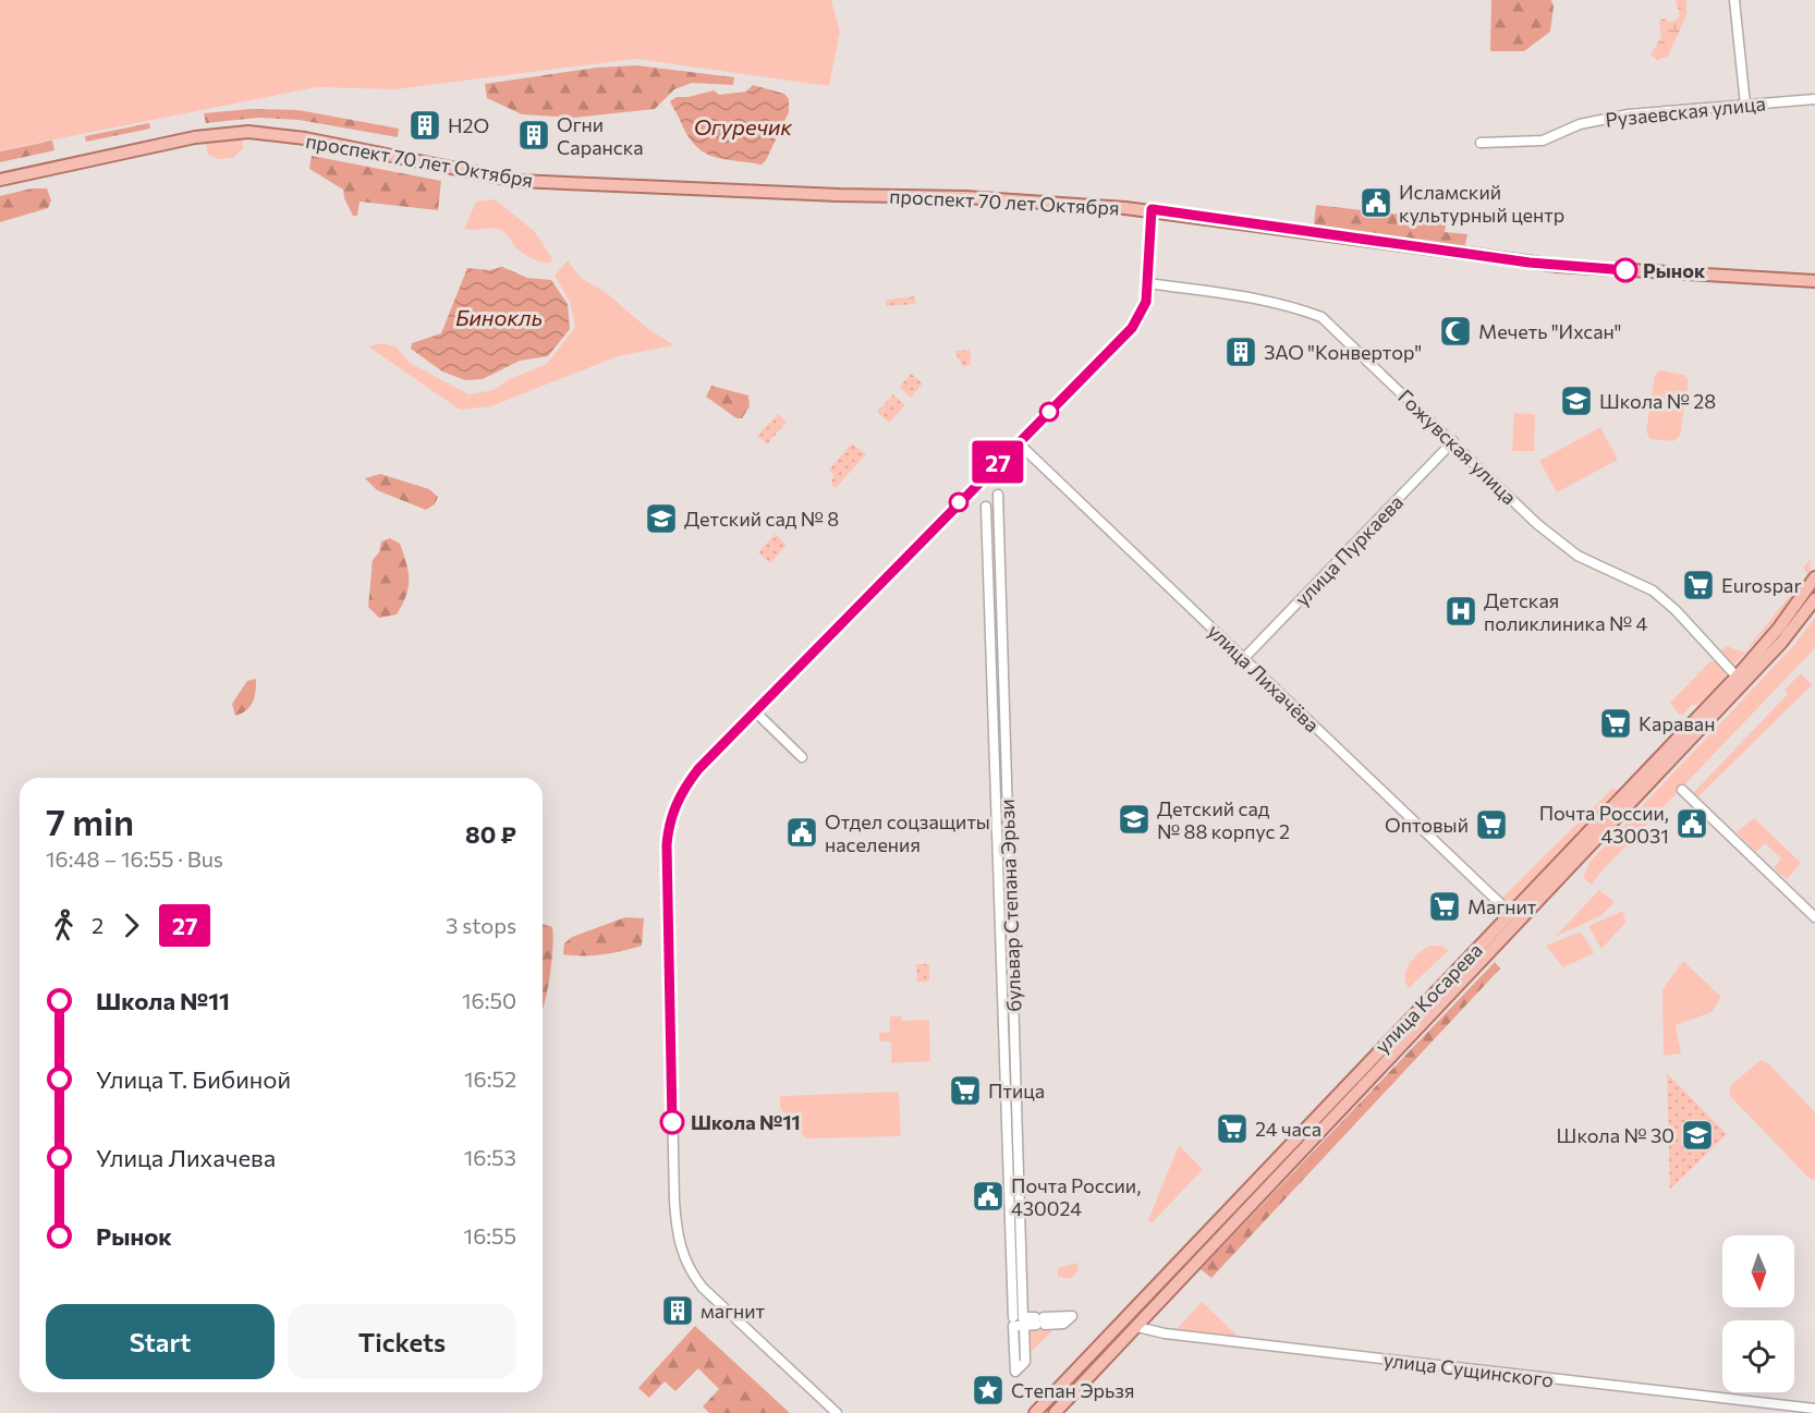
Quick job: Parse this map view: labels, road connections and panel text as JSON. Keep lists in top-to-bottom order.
{
  "streets": {
    "main road": ["проспект 70 лет Октября", "улица Косарева", "улица Сущинского"],
    "street": [
      "Рузаевская улица",
      "Гожувская улица",
      "улица Пуркаева",
      "улица Лихачёва",
      "бульвар Степана Эрьзи"
    ]
  },
  "crossings": [
    ["Гожувская улица", "улица Пуркаева"],
    ["Гожувская улица", "улица Косарева"],
    ["улица Пуркаева", "улица Лихачёва"],
    ["улица Лихачёва", "улица Косарева"],
    ["улица Косарева", "улица Сущинского"]
  ],
  "water": ["Огуречик", "Бинокль"],
  "places": {
    "building": [
      "H2O",
      "Огни Саранска",
      "ЗАО \"Конвертор\"",
      "магнит"
    ],
    "public building": [
      "Исламский культурный центр",
      "Почта России, 430031",
      "Отдел соцзащиты населения",
      "Почта России, 430024"
    ],
    "other": ["Рынок", "Школа №11"],
    "mosque": ["Мечеть \"Ихсан\""],
    "school or university": [
      "Школа № 28",
      "Детский сад № 8",
      "Детский сад № 88 корпус 2",
      "Школа № 30"
    ],
    "supermarket": [
      "Eurospar",
      "Караван",
      "Оптовый",
      "Магнит",
      "Птица",
      "24 часа"
    ],
    "hospital": ["Детская поликлиника № 4"],
    "place": ["Степан Эрьзя"]
  },
  "lines": ["bus line 27"],
  "north": "bottom",
  "page": {
    "on_map": "27",
    "heading": ["7 min", "16:48 – 16:55 · Bus", "80 ₽"],
    "legs": ["2", "27", "3 stops"],
    "list": [
      {
        "name": "Школа №11",
        "value": "16:50"
      },
      {
        "name": "Улица Т. Бибиной",
        "value": "16:52"
      },
      {
        "name": "Улица Лихачева",
        "value": "16:53"
      },
      {
        "name": "Рынок",
        "value": "16:55"
      }
    ],
    "buttons": ["Start", "Tickets"]
  }
}
